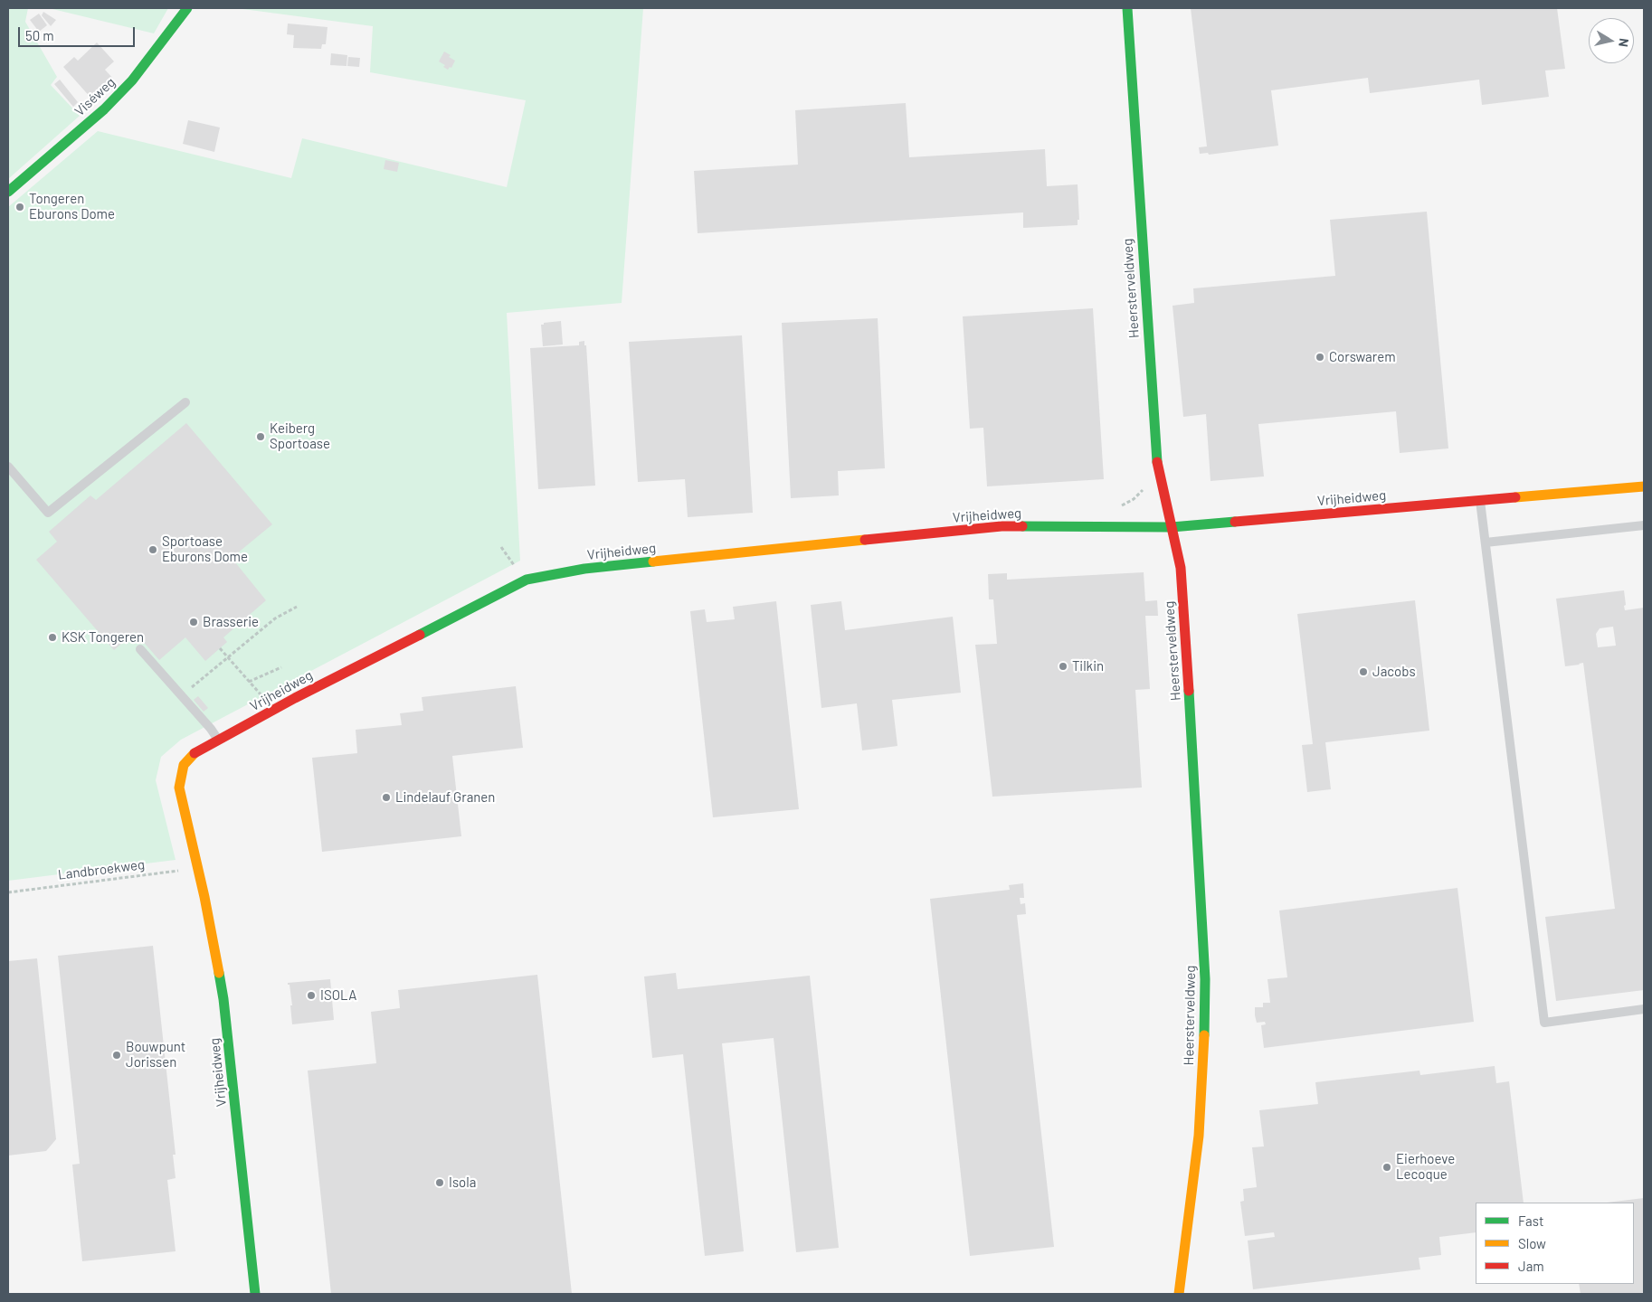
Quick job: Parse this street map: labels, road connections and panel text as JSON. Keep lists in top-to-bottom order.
{
  "streets": {
    "street": ["Viséweg", "Heersterveldweg", "Vrijheidweg"],
    "path": ["Landbroekweg"]
  },
  "crossings": [
    ["Heersterveldweg", "Vrijheidweg"],
    ["Vrijheidweg", "Landbroekweg"]
  ],
  "places": [
    "Tongeren Eburons Dome",
    "Corswarem",
    "Keiberg Sportoase",
    "Sportoase Eburons Dome",
    "Brasserie",
    "KSK Tongeren",
    "Tilkin",
    "Jacobs",
    "Lindelauf Granen",
    "ISOLA",
    "Bouwpunt Jorissen",
    "Eierhoeve Lecoque",
    "Isola"
  ],
  "legend": ["Fast", "Slow", "Jam"],
  "scale_bar": "50 m",
  "north": "right"
}
